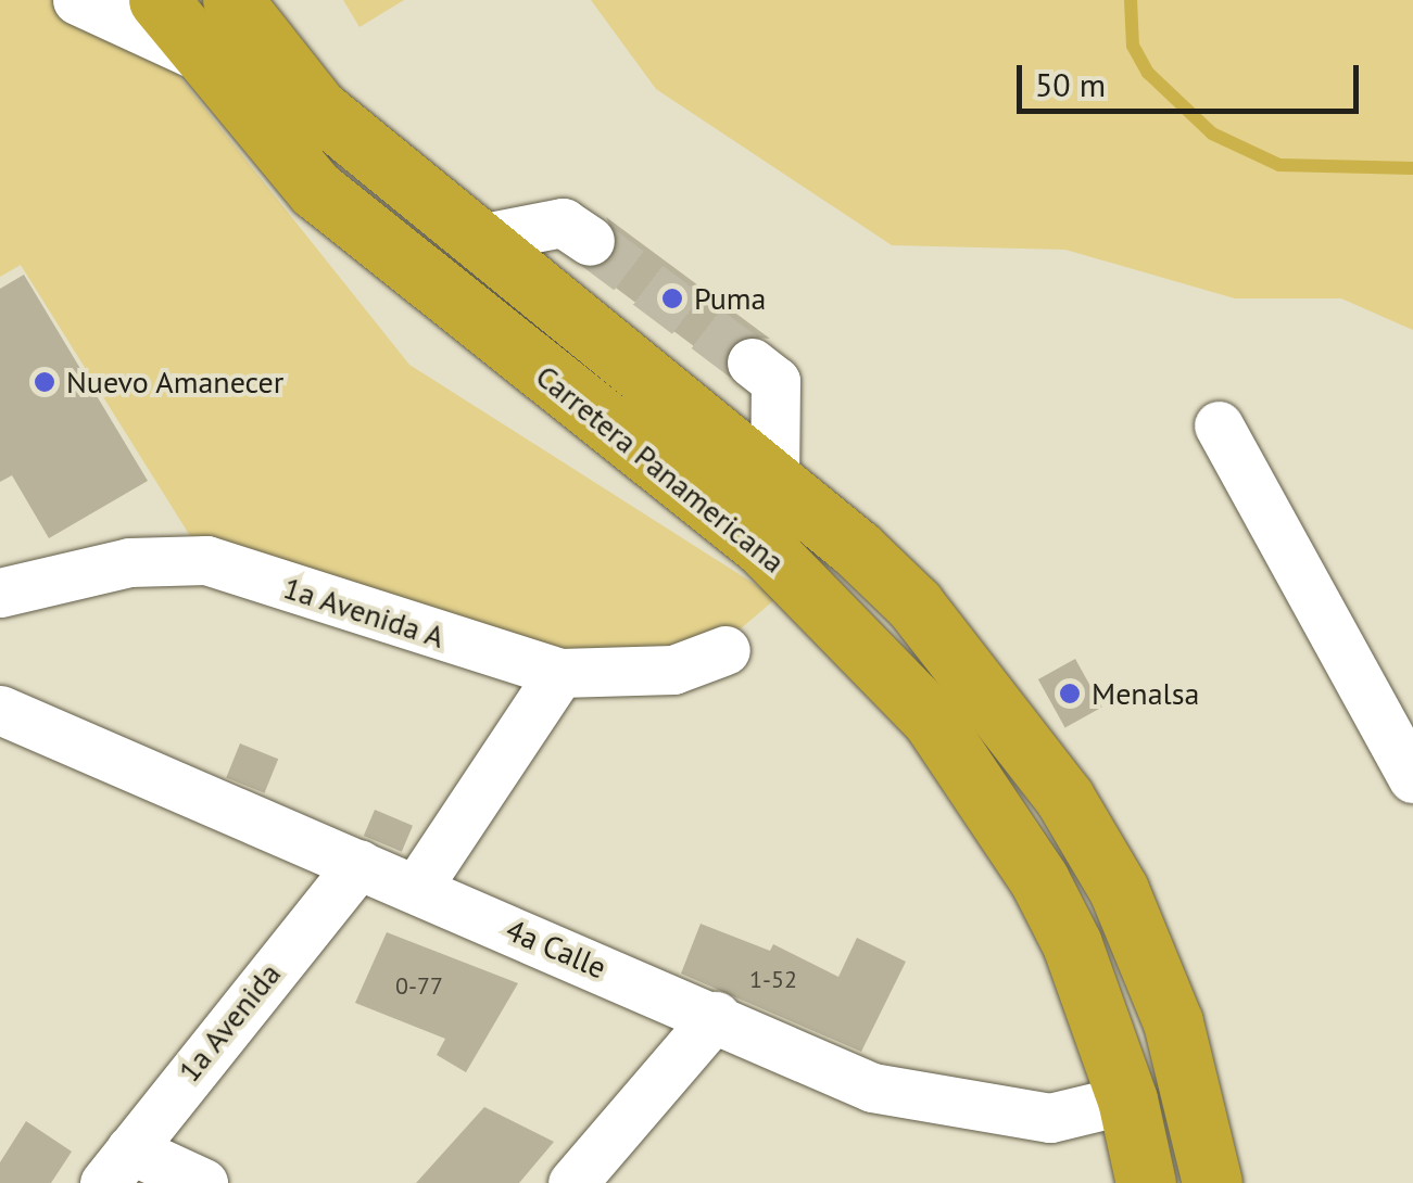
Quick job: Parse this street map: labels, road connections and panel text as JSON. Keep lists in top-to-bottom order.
{
  "streets": {
    "highway": ["Carretera Panamericana"],
    "street": ["1a Avenida A", "4a Calle", "1a Avenida"]
  },
  "crossings": [
    ["Carretera Panamericana", "4a Calle"],
    ["4a Calle", "1a Avenida"]
  ],
  "places": ["Puma", "Nuevo Amanecer", "Menalsa"],
  "house_numbers": ["1-52", "0-77"],
  "scale_bar": "50 m"
}
